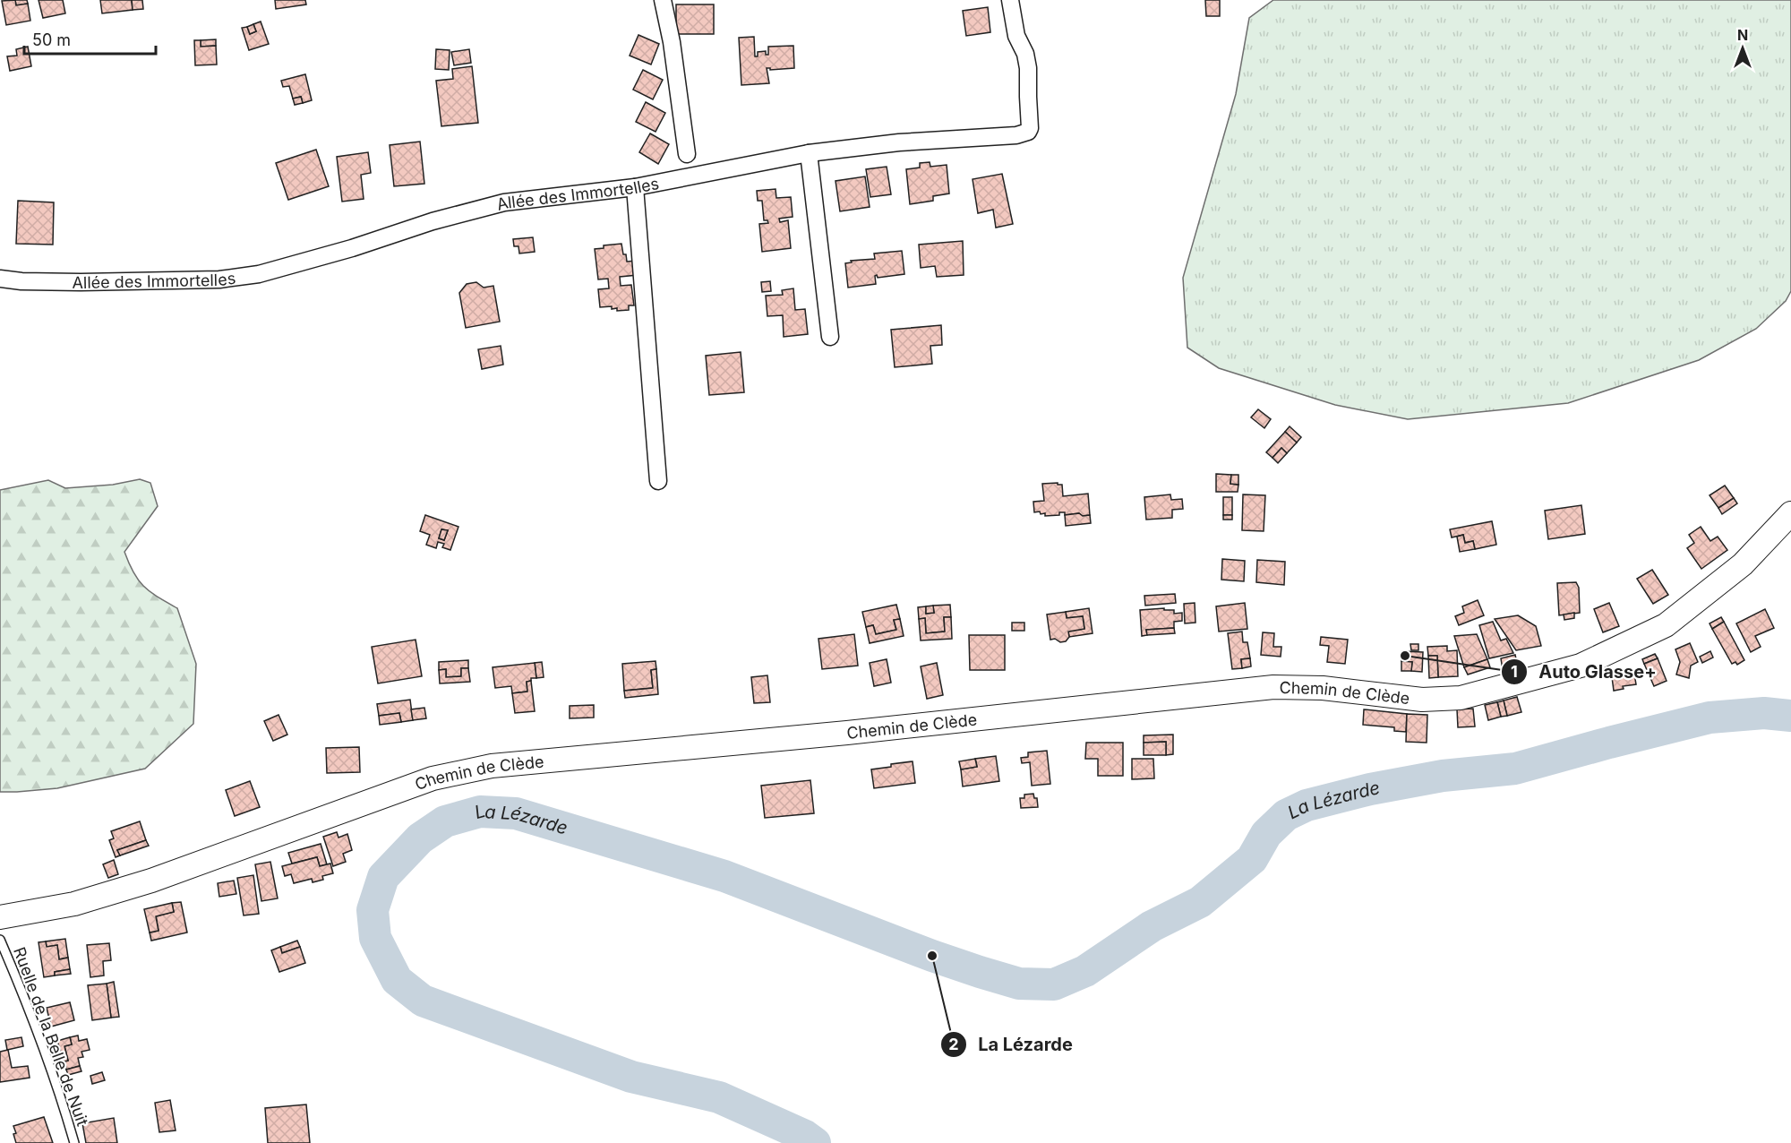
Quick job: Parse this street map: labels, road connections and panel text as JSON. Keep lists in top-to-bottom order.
{
  "streets": {
    "main road": ["Chemin de Clède"],
    "street": ["Allée des Immortelles"],
    "lane": ["Ruelle de la Belle de Nuit"]
  },
  "water": ["La Lézarde"],
  "places": ["Auto Glasse+", "La Lézarde"],
  "scale_bar": "50 m",
  "north": "top"
}
